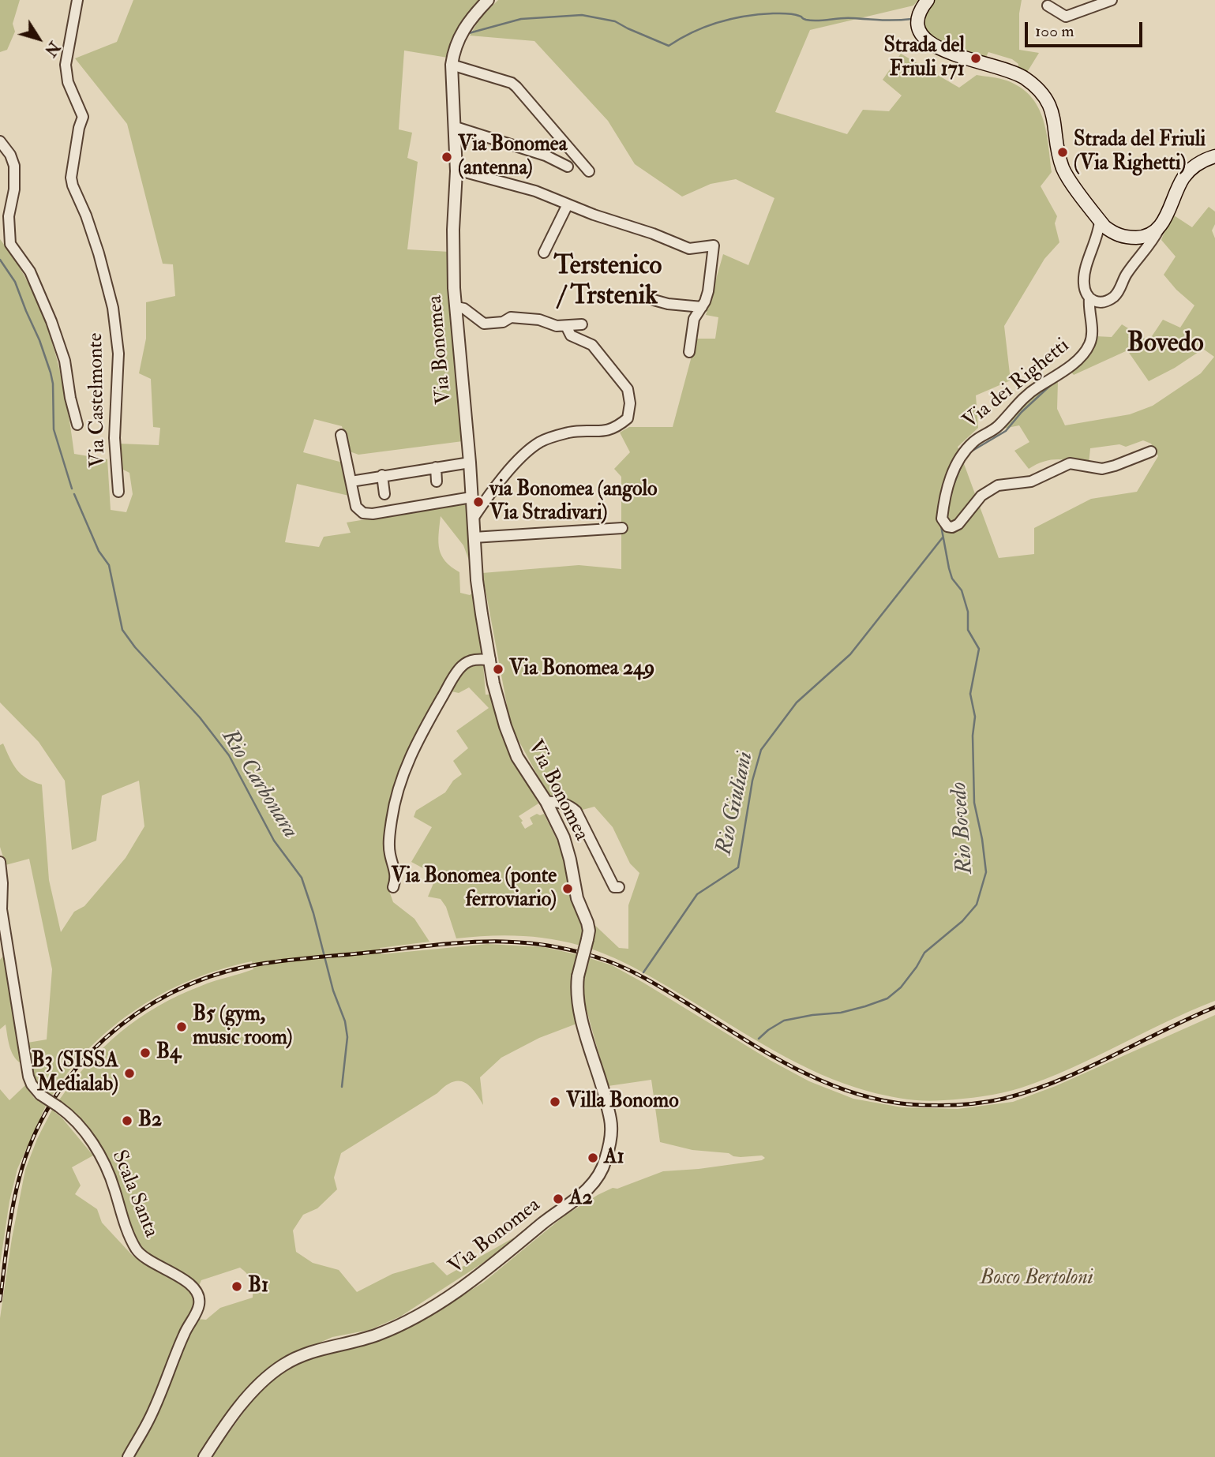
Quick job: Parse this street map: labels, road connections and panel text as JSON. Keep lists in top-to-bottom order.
{
  "streets": {
    "street": [
      "Via Bonomea",
      "Via dei Righetti",
      "Via Castelmonte",
      "Scala Santa"
    ]
  },
  "districts": ["Terstenico / Trstenik", "Bovedo"],
  "water": ["Rio Carbonara", "Rio Giuliani", "Rio Bovedo"],
  "parks": ["Bosco Bertoloni"],
  "places": [
    "Strada del Friuli 171",
    "Strada del Friuli (Via Righetti)",
    "Via Bonomea (antenna)",
    "via Bonomea (angolo Via Stradivari)",
    "Via Bonomea 249",
    "Via Bonomea (ponte ferroviario)",
    "B5 (gym, music room)",
    "B4",
    "B3 (SISSA Medialab)",
    "Villa Bonomo",
    "B2",
    "A1",
    "A2",
    "B1"
  ],
  "scale_bar": "100 m",
  "north": "bottom right"
}
